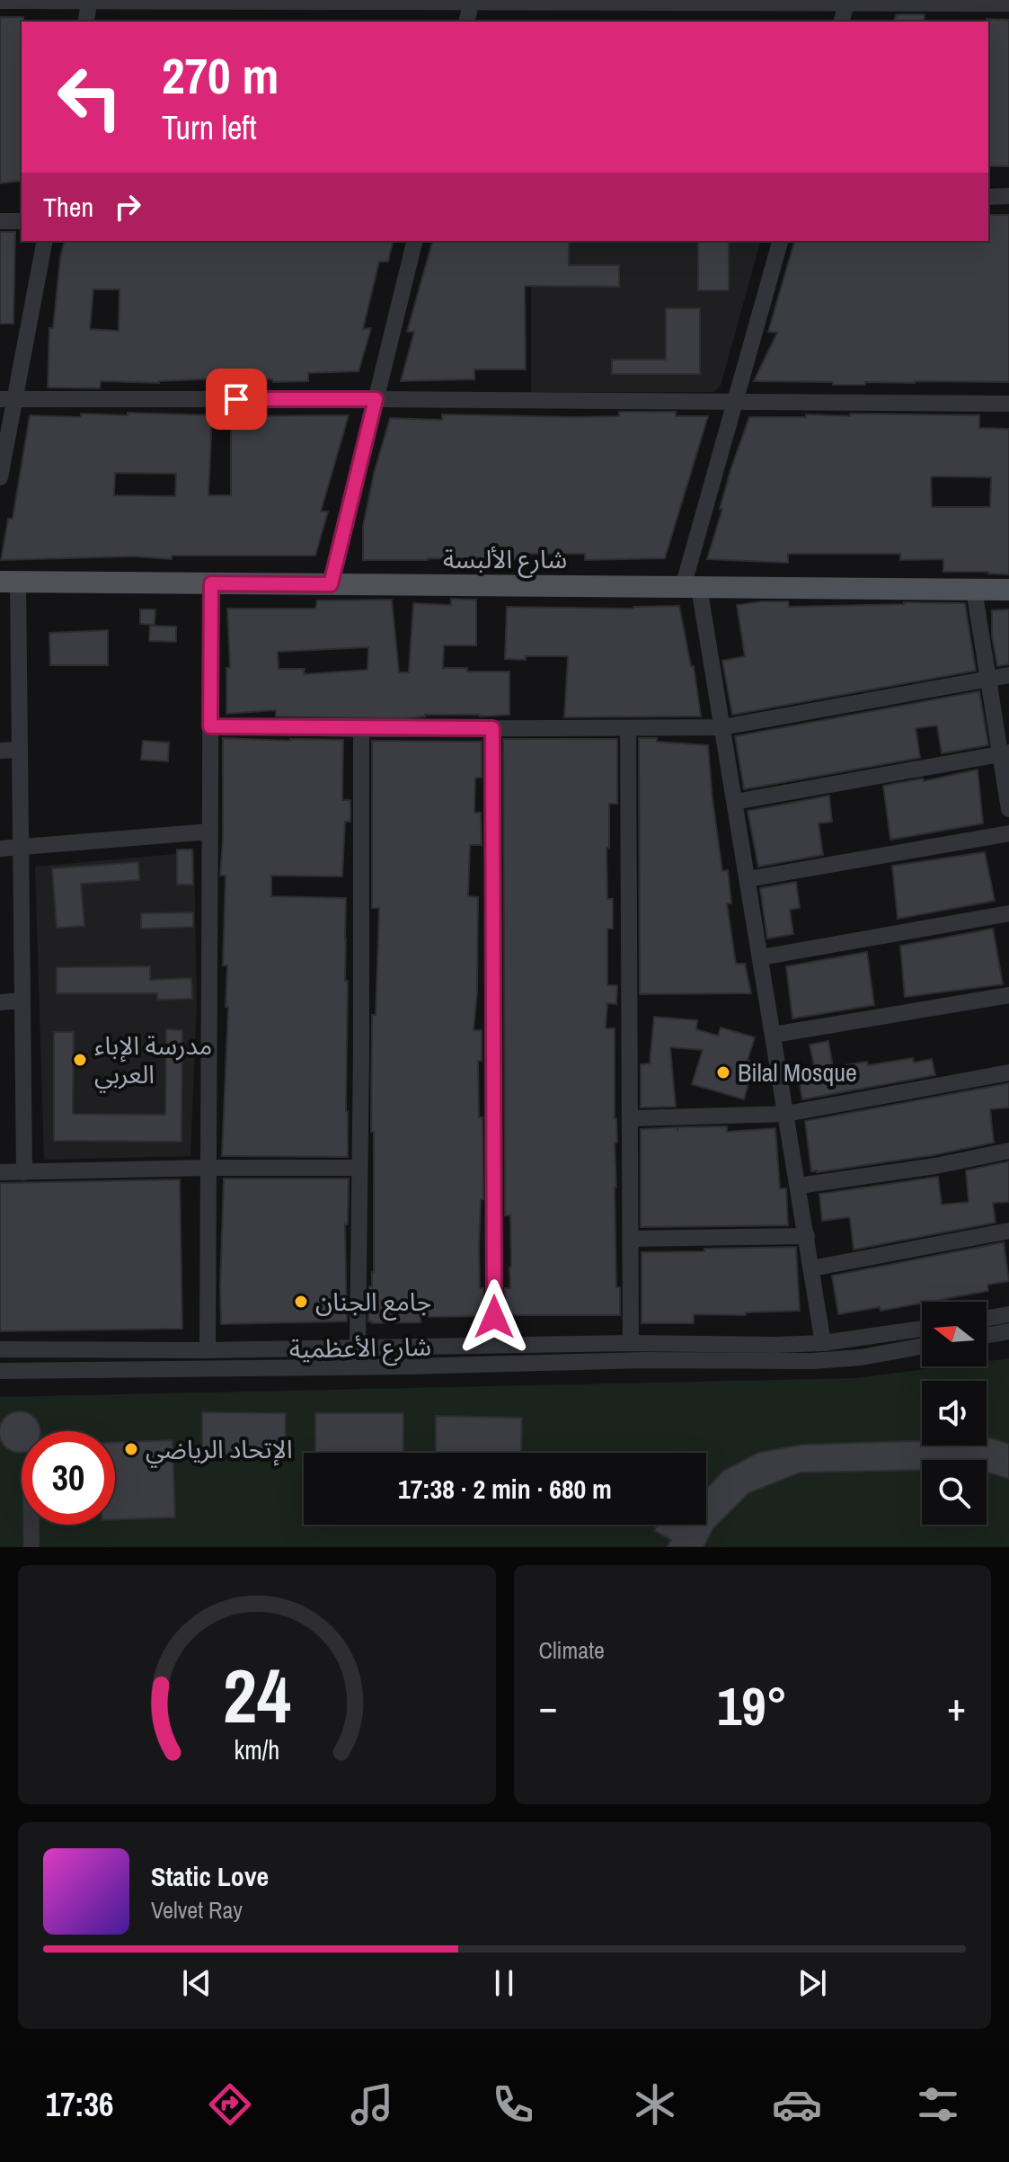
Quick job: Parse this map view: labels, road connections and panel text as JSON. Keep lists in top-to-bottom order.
{
  "streets": {
    "main road": ["شارع الألبسة"],
    "street": ["شارع الأعظمية"]
  },
  "places": [
    "مدرسة الإباء العربي",
    "Bilal Mosque",
    "جامع الجنان",
    "الإتحاد الرياضي"
  ],
  "north": "left",
  "page": {
    "turn": ["270 m", "Turn left"],
    "then": "Then",
    "limit": "30",
    "trip": "17:38 · 2 min · 680 m",
    "tile": "Climate",
    "heat": ["−", "19°", "+"],
    "song": ["Static Love", "Velvet Ray"],
    "tabs": "17:36",
    "gauge": ["24", "km/h"]
  }
}
